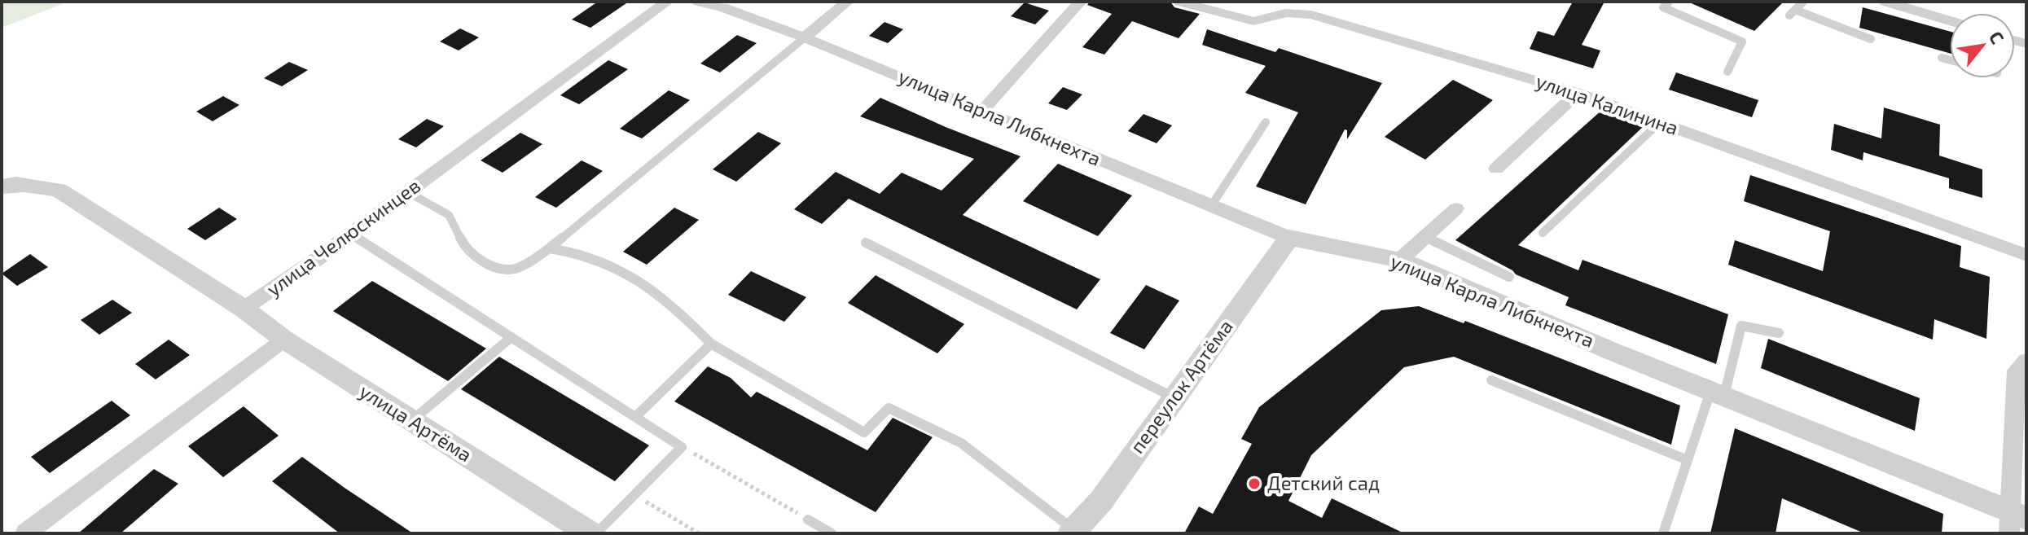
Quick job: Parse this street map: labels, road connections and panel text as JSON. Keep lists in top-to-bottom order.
{
  "streets": {
    "street": [
      "улица Калинина",
      "улица Карла Либкнехта",
      "улица Челюскинцев",
      "переулок Артёма",
      "улица Артёма"
    ]
  },
  "crossings": [
    ["улица Карла Либкнехта", "переулок Артёма"],
    ["улица Челюскинцев", "улица Артёма"]
  ],
  "places": ["Детский сад"],
  "north": "top right"
}
